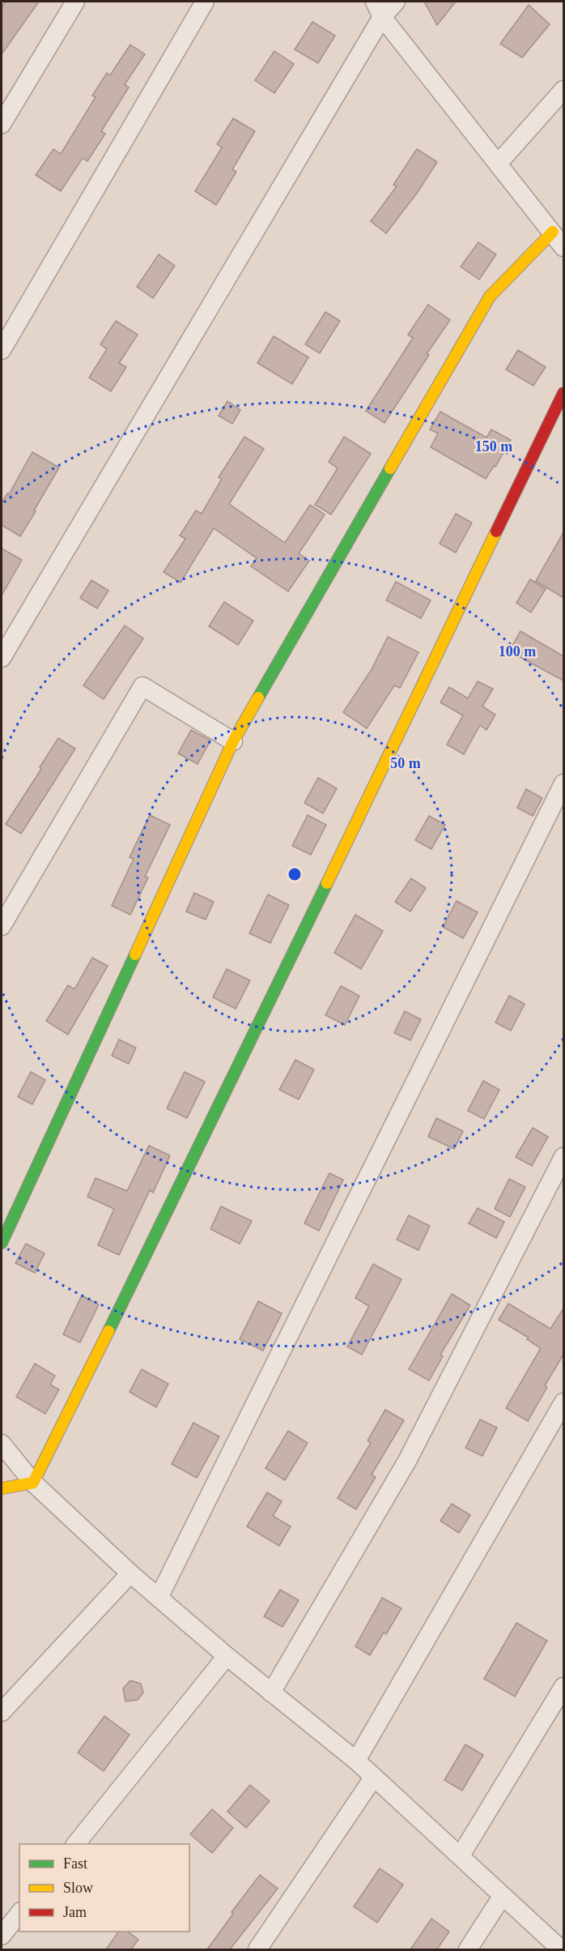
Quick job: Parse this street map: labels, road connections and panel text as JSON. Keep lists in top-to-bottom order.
{
  "legend": ["Fast", "Slow", "Jam"],
  "rings": ["150 m", "100 m", "50 m"]
}
